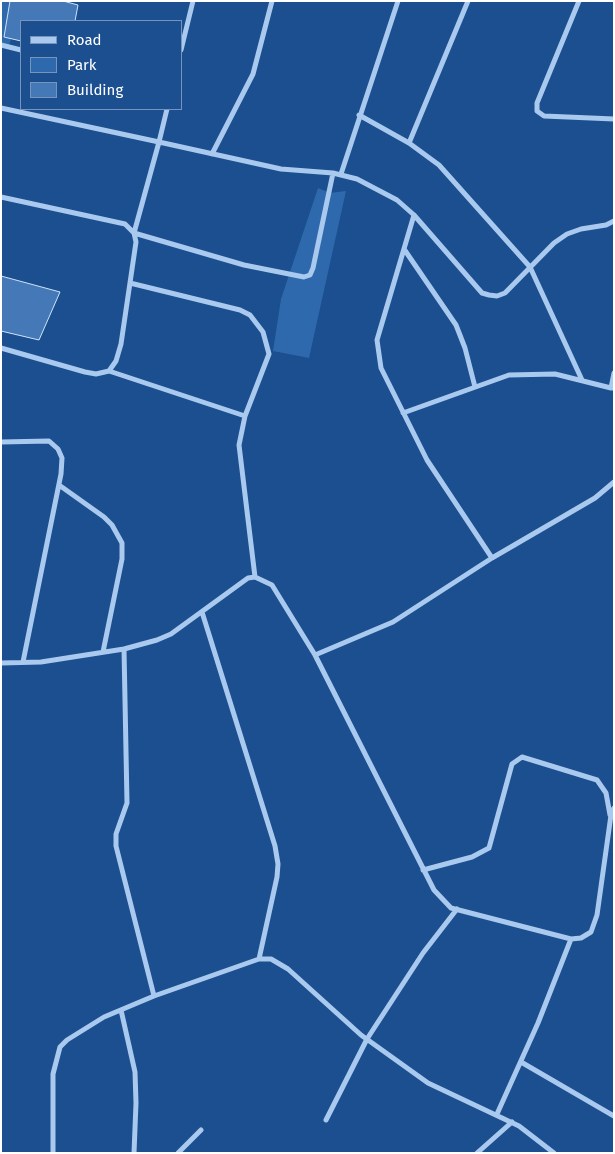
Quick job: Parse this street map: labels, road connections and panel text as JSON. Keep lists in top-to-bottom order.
{
  "legend": ["Road", "Park", "Building"]
}
